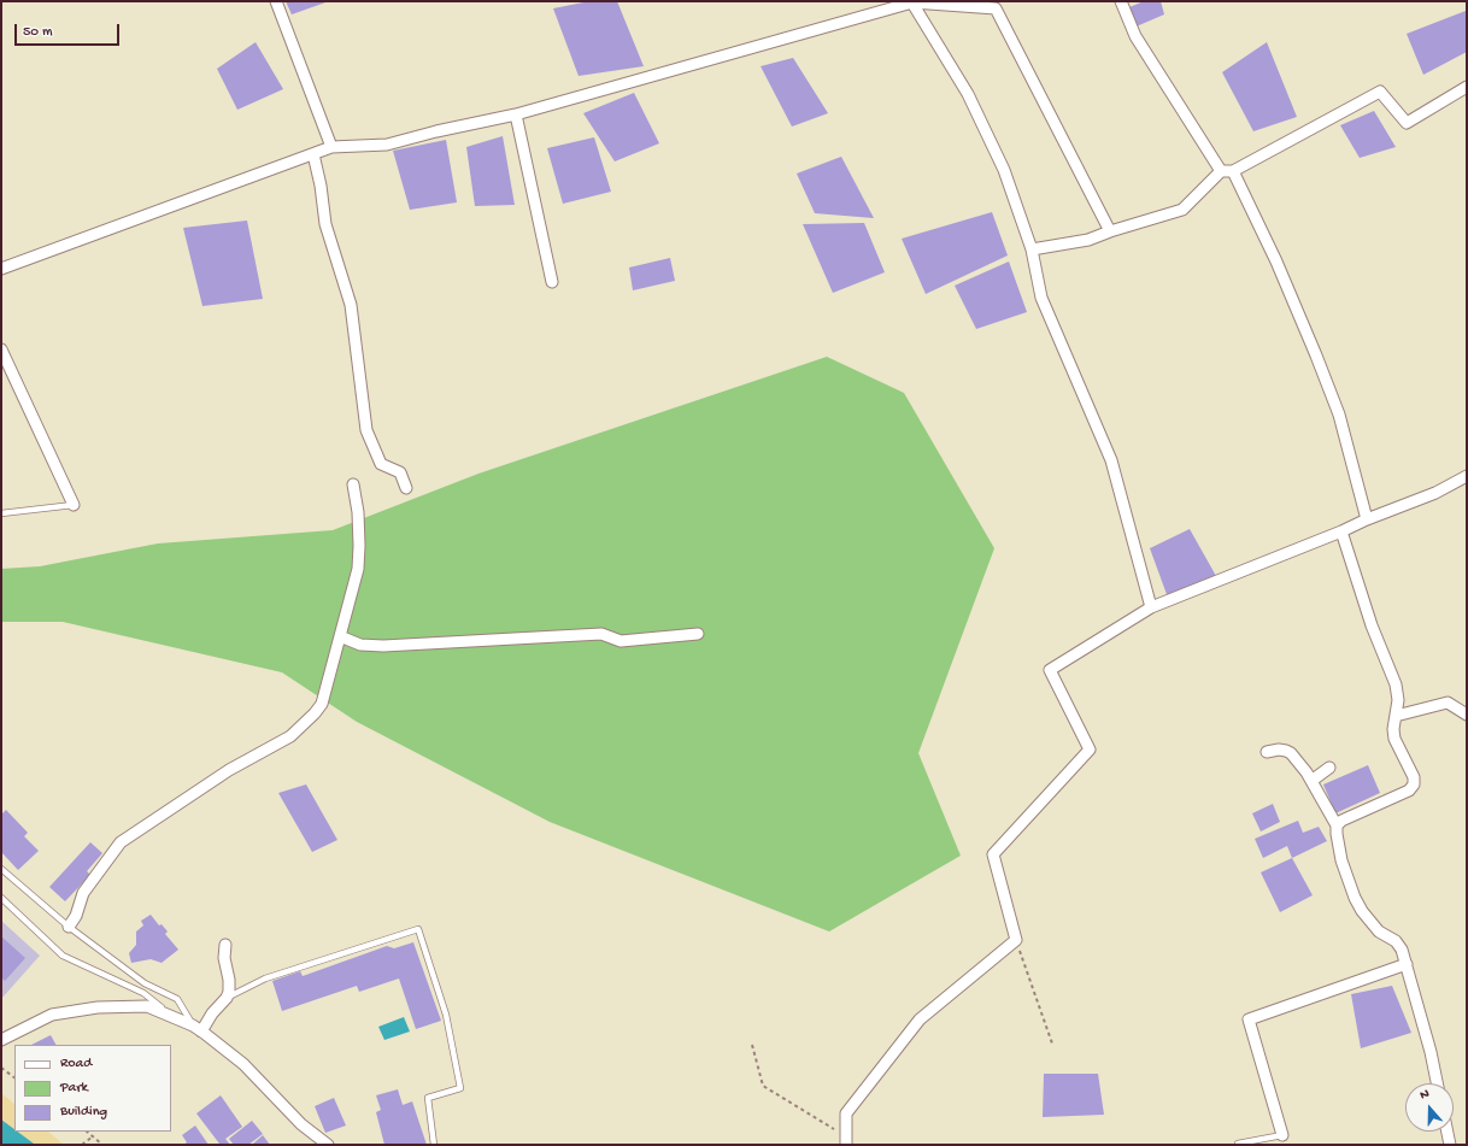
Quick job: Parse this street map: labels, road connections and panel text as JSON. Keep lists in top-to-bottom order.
{
  "legend": ["Road", "Park", "Building"],
  "scale_bar": "50 m",
  "north": "top"
}
